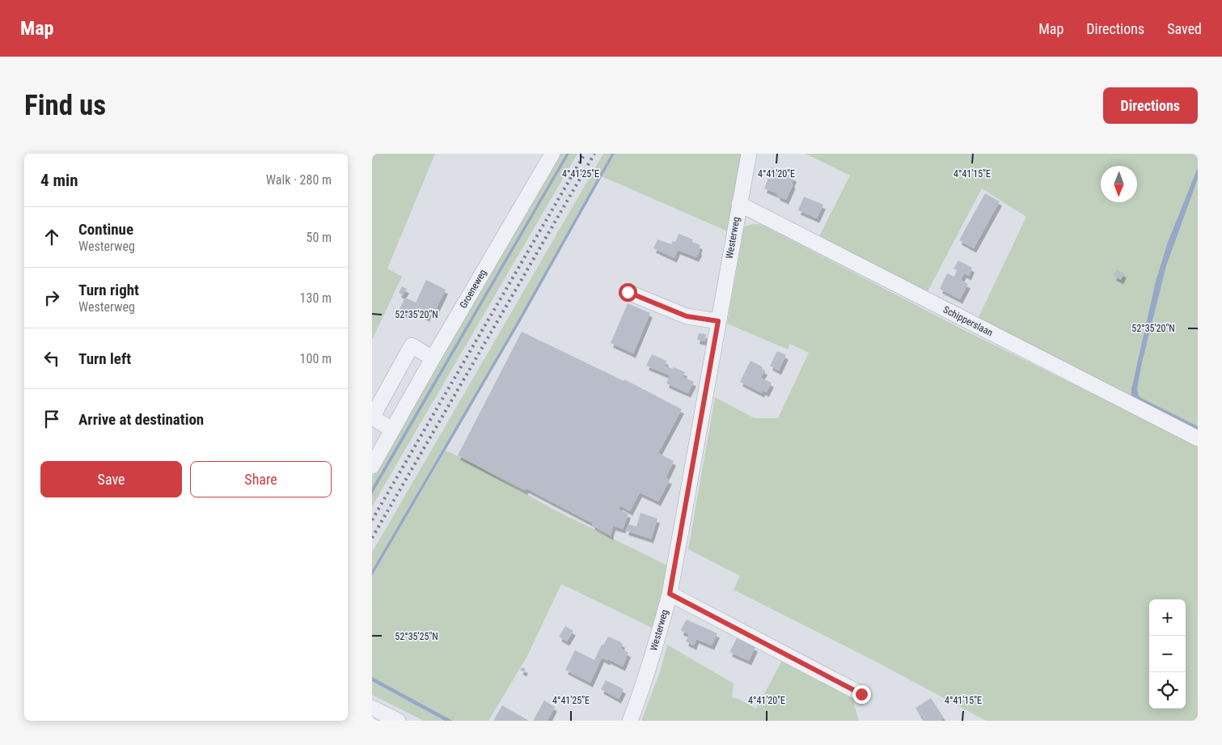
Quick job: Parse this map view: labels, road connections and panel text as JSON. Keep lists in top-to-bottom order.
{
  "streets": {
    "street": ["Westerweg", "Groeneweg", "Schipperslaan"]
  },
  "crossings": [
    ["Westerweg", "Schipperslaan"]
  ],
  "north": "bottom",
  "page": {
    "header": "Map",
    "nav": ["Map", "Directions", "Saved"],
    "buttons": [
      "Directions",
      ["Save", "Share"]
    ],
    "title": "Find us",
    "heading": ["4 min", "Walk · 280 m"],
    "list": [
      ["Continue", "Westerweg", "50 m"],
      ["Turn right", "Westerweg", "130 m"],
      ["Turn left", "100 m"],
      "Arrive at destination"
    ],
    "map_buttons": ["+", "−"]
  },
  "coordinates": [
    "4°41'25\"E",
    "4°41'20\"E",
    "4°41'15\"E",
    "52°35'20\"N",
    "52°35'25\"N"
  ]
}
